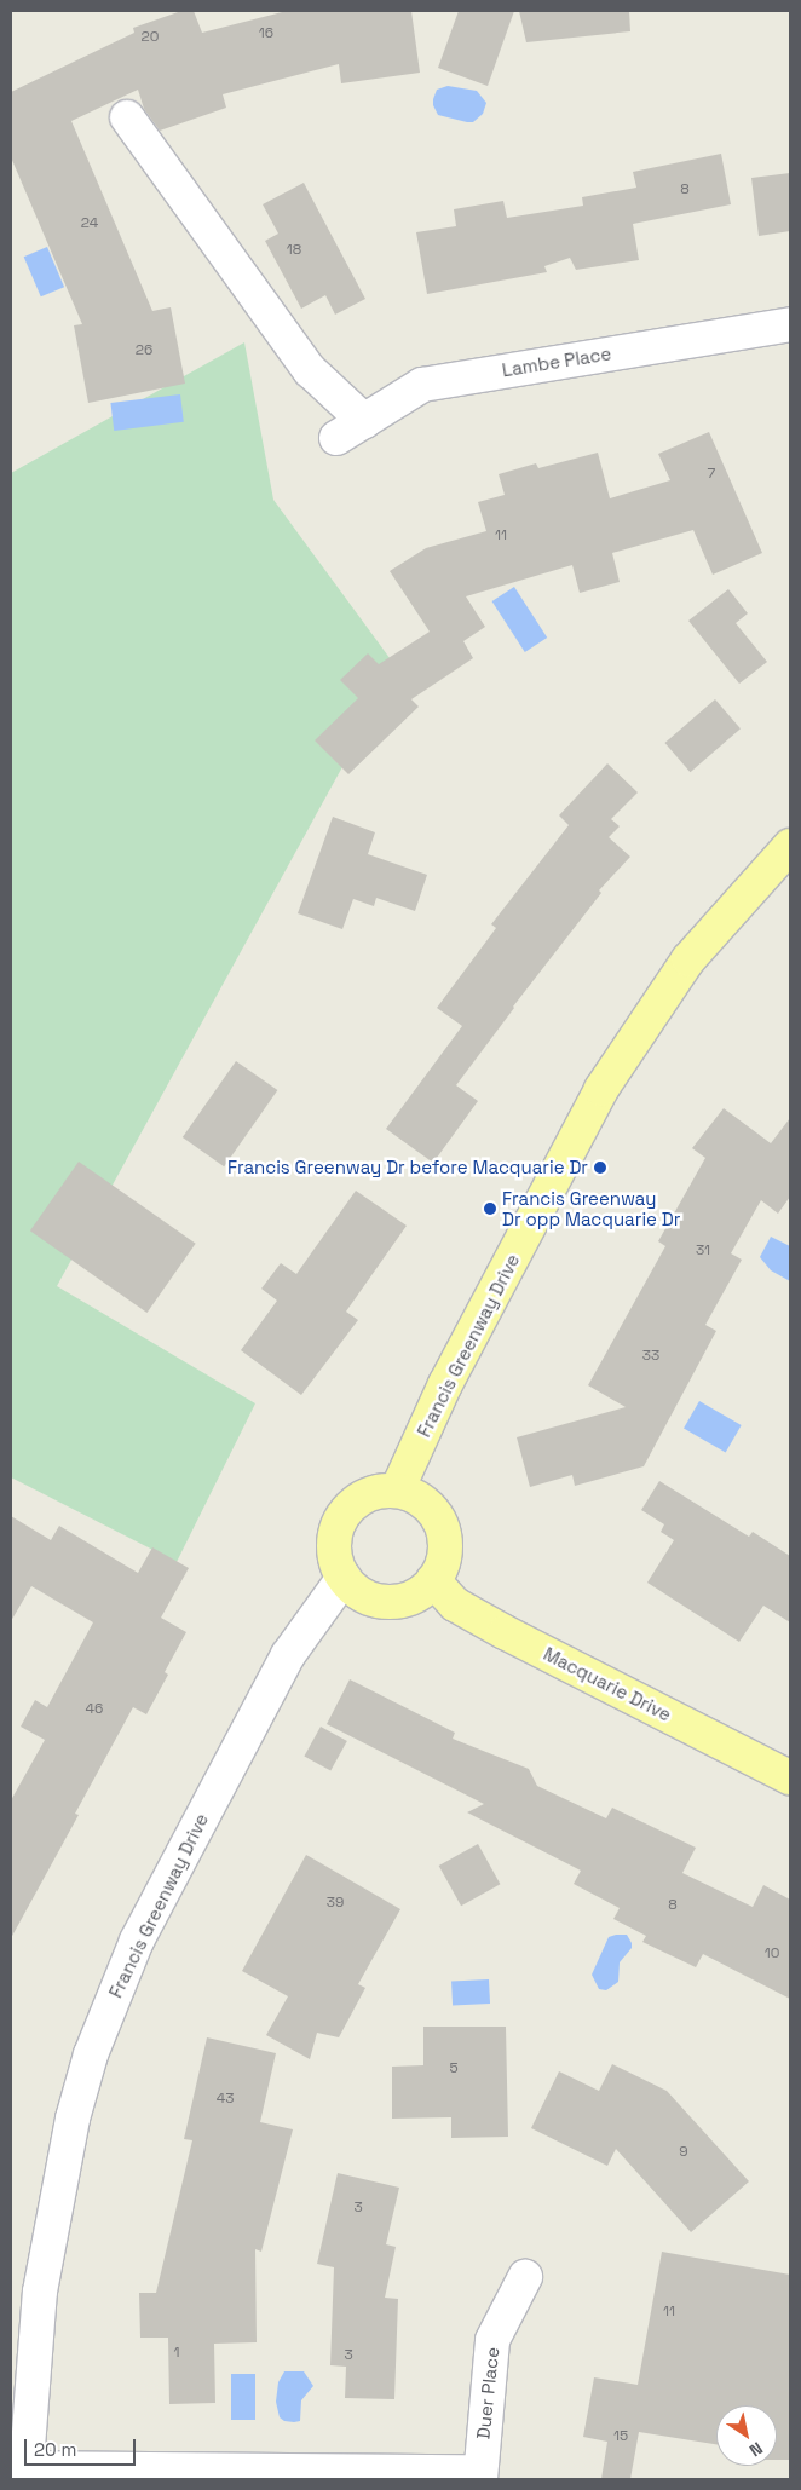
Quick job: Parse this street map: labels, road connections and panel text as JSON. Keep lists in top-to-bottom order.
{
  "streets": {
    "main road": ["Francis Greenway Drive", "Macquarie Drive"],
    "street": ["Lambe Place", "Duer Place"]
  },
  "crossings": [
    ["Francis Greenway Drive", "Macquarie Drive"]
  ],
  "places": ["Francis Greenway Dr before Macquarie Dr", "Francis Greenway Dr opp Macquarie Dr"],
  "house_numbers": [
    "16",
    "20",
    "8",
    "24",
    "18",
    "26",
    "7",
    "11",
    "31",
    "33",
    "46",
    "39",
    "8",
    "10",
    "5",
    "43",
    "9",
    "3",
    "11",
    "1",
    "3",
    "15"
  ],
  "scale_bar": "20 m",
  "north": "bottom right"
}
